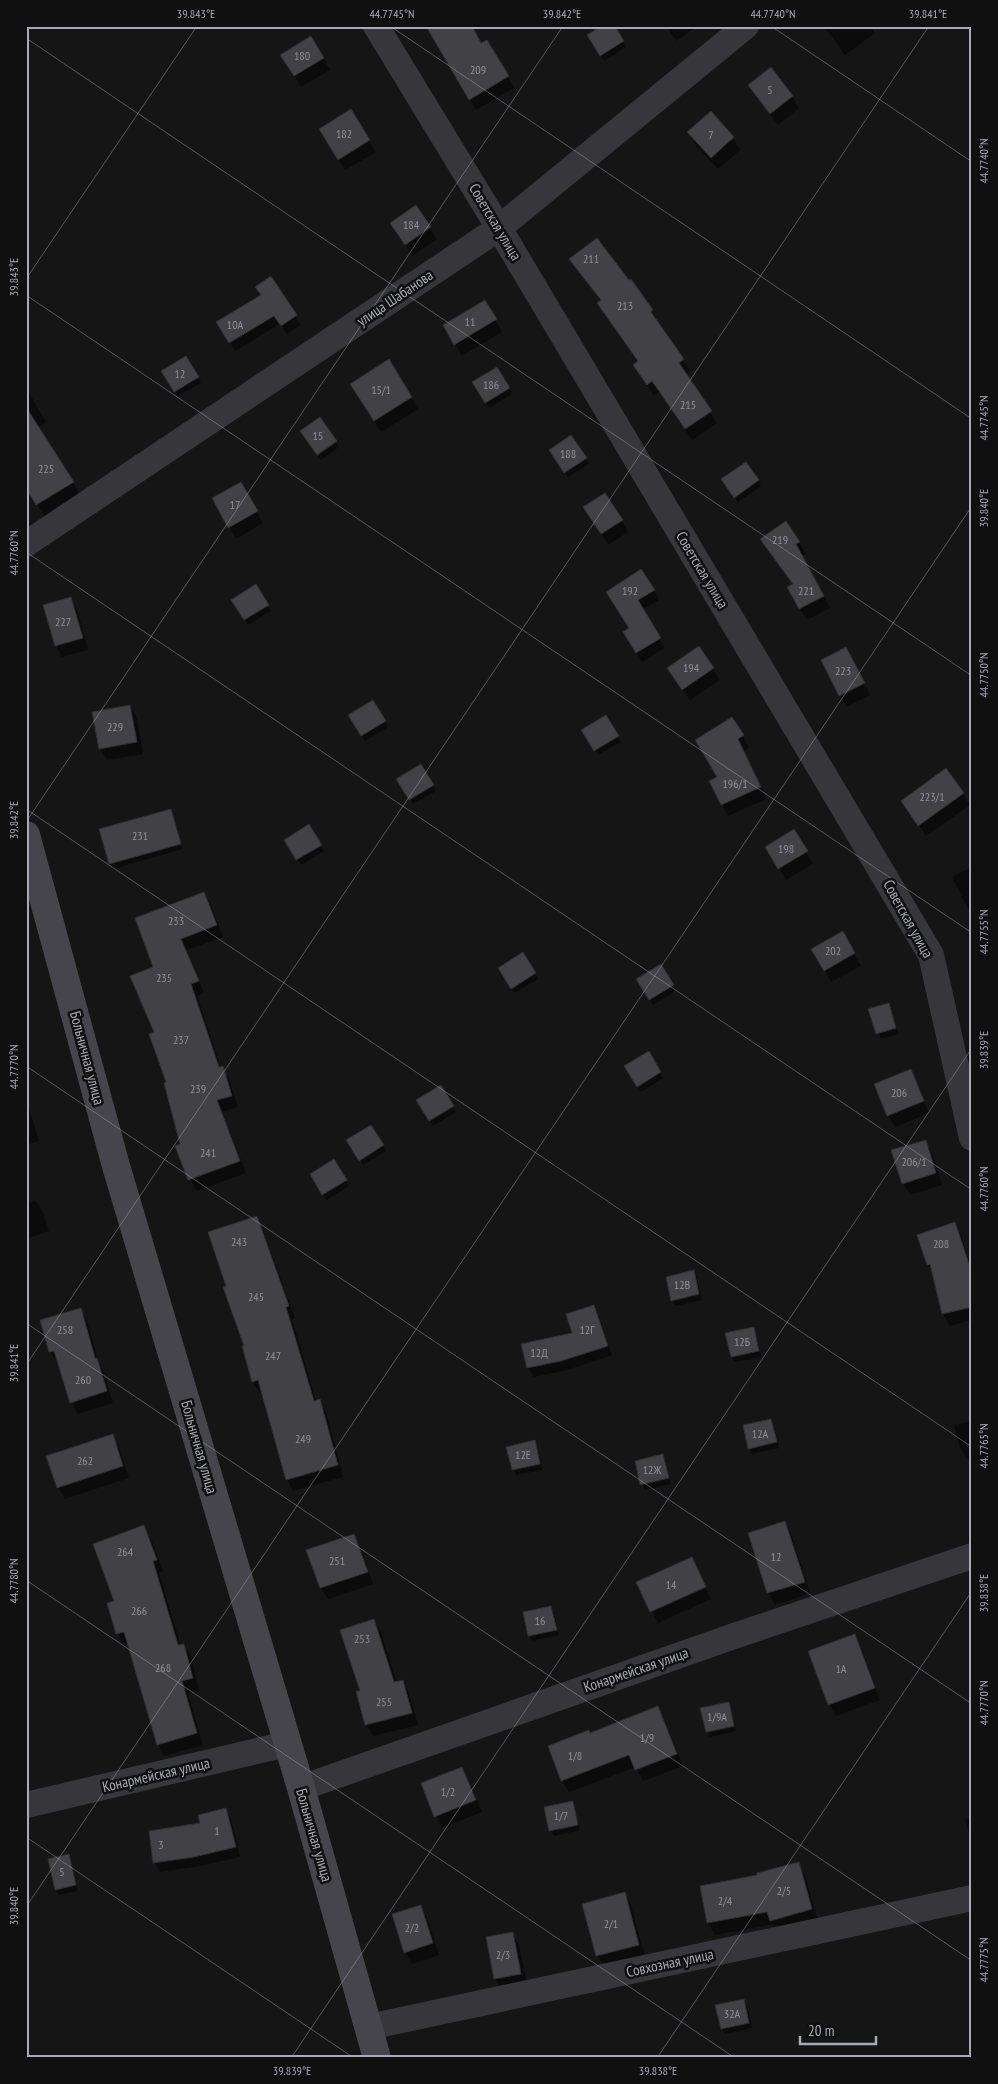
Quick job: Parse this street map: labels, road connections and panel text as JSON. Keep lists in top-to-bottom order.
{
  "streets": {
    "street": [
      "Советская улица",
      "улица Шабанова",
      "Больничная улица",
      "Конармейская улица",
      "Совхозная улица"
    ]
  },
  "crossings": [
    ["Советская улица", "улица Шабанова"],
    ["Больничная улица", "Конармейская улица"],
    ["Больничная улица", "Совхозная улица"]
  ],
  "house_numbers": [
    "180",
    "209",
    "5",
    "182",
    "7",
    "184",
    "211",
    "213",
    "11",
    "10А",
    "12",
    "186",
    "15/1",
    "215",
    "15",
    "188",
    "225",
    "17",
    "219",
    "192",
    "221",
    "227",
    "194",
    "223",
    "229",
    "196/1",
    "223/1",
    "231",
    "198",
    "233",
    "202",
    "235",
    "237",
    "239",
    "206",
    "241",
    "206/1",
    "243",
    "208",
    "12В",
    "245",
    "258",
    "12Г",
    "12Б",
    "12Д",
    "247",
    "260",
    "12А",
    "249",
    "12Е",
    "262",
    "12Ж",
    "264",
    "12",
    "251",
    "14",
    "266",
    "16",
    "253",
    "268",
    "1А",
    "255",
    "1/9А",
    "1/9",
    "1/8",
    "1/2",
    "1/7",
    "1",
    "3",
    "5",
    "2/5",
    "2/4",
    "2/1",
    "2/2",
    "2/3",
    "32А"
  ],
  "scale_bar": "20 m",
  "coordinates": [
    "39.843°E",
    "44.7745°N",
    "39.842°E",
    "44.7740°N",
    "39.841°E",
    "39.840°E",
    "44.7760°N",
    "44.7750°N",
    "44.7755°N",
    "39.839°E",
    "44.7770°N",
    "44.7765°N",
    "44.7780°N",
    "39.838°E",
    "44.7775°N"
  ]
}
